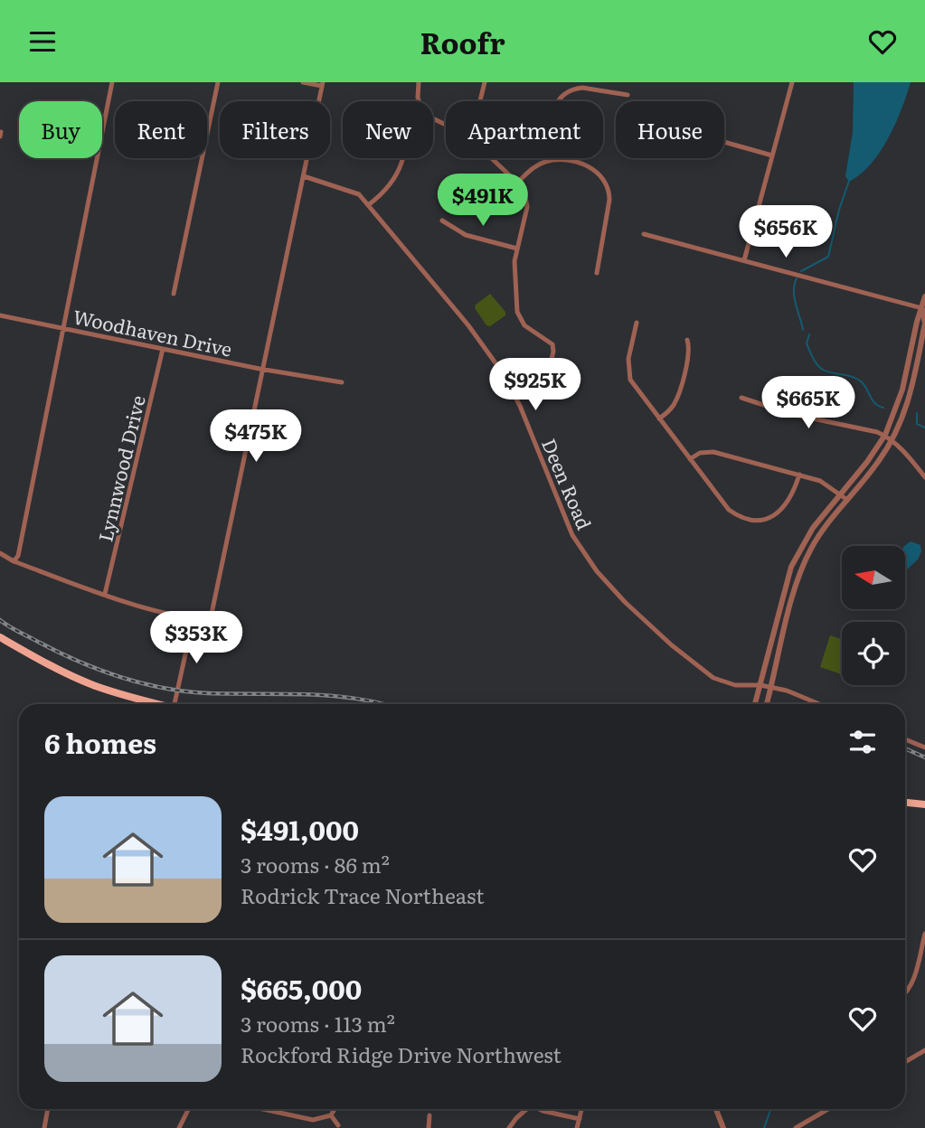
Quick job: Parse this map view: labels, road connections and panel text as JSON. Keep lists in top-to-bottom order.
{
  "streets": {
    "street": ["Woodhaven Drive", "Lynnwood Drive", "Deen Road"]
  },
  "crossings": [
    ["Woodhaven Drive", "Lynnwood Drive"]
  ],
  "north": "left",
  "page": {
    "header": "Roofr",
    "chip": [
      "Buy",
      "Rent",
      "Filters",
      "New",
      "Apartment",
      "House"
    ],
    "price": [
      "$491K",
      "$656K",
      "$925K",
      "$665K",
      "$475K",
      "$353K"
    ],
    "heading": "6 homes",
    "list": [
      {
        "name": "$491,000",
        "note": "3 rooms · 86 m² · Rodrick Trace Northeast"
      },
      {
        "name": "$665,000",
        "note": "3 rooms · 113 m² · Rockford Ridge Drive Northwest"
      }
    ]
  }
}
